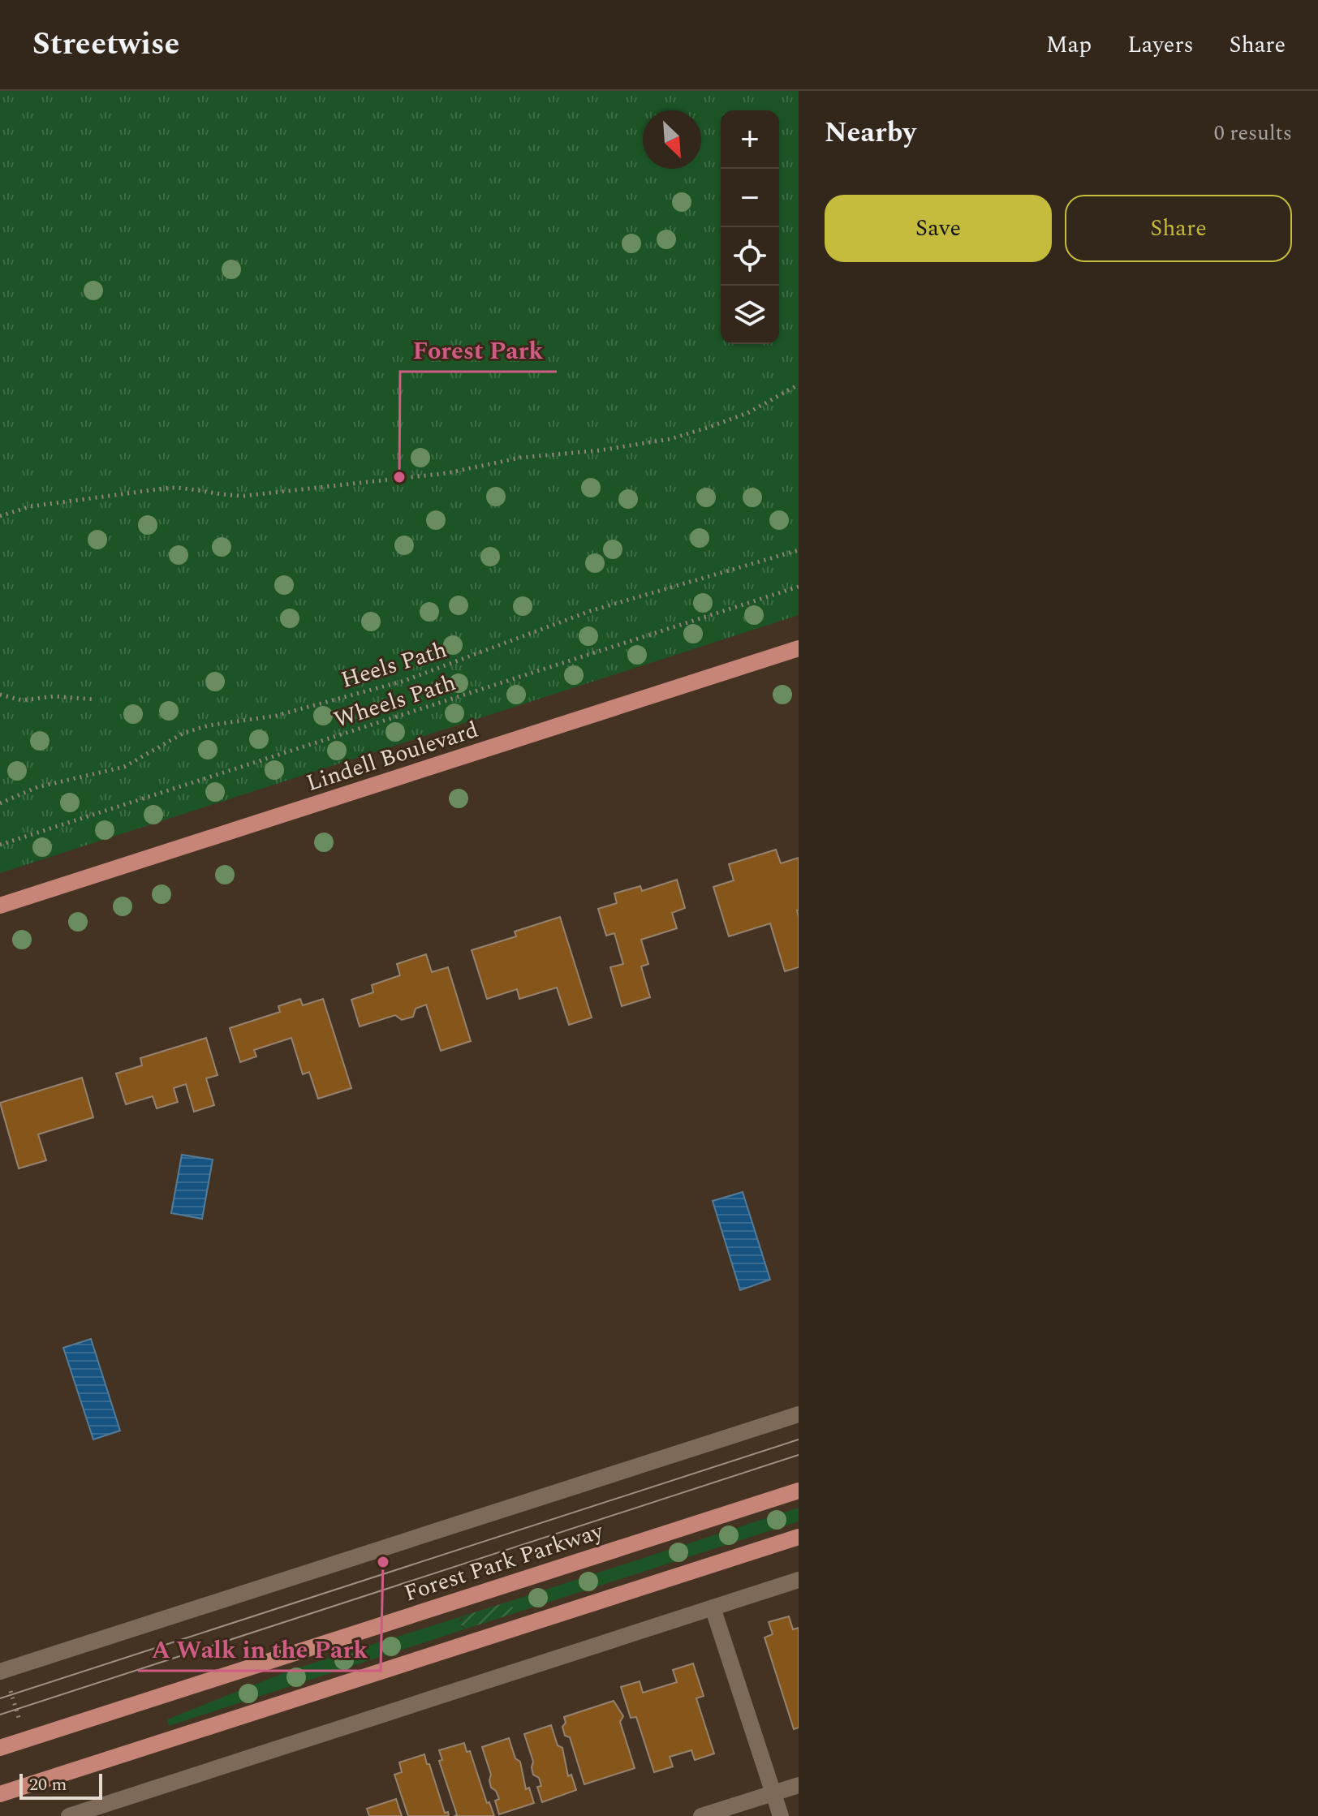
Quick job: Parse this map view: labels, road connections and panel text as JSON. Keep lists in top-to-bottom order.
{
  "streets": {
    "main road": ["Lindell Boulevard", "Forest Park Parkway"],
    "path": ["Heels Path", "Wheels Path"]
  },
  "places": ["Forest Park", "A Walk in the Park"],
  "scale_bar": "20 m",
  "north": "bottom right",
  "page": {
    "header": "Streetwise",
    "nav": ["Map", "Layers", "Share"],
    "heading": ["Nearby", "0 results"],
    "map_buttons": ["+", "−"],
    "buttons": ["Save", "Share"],
    "scale": "20 m"
  }
}
